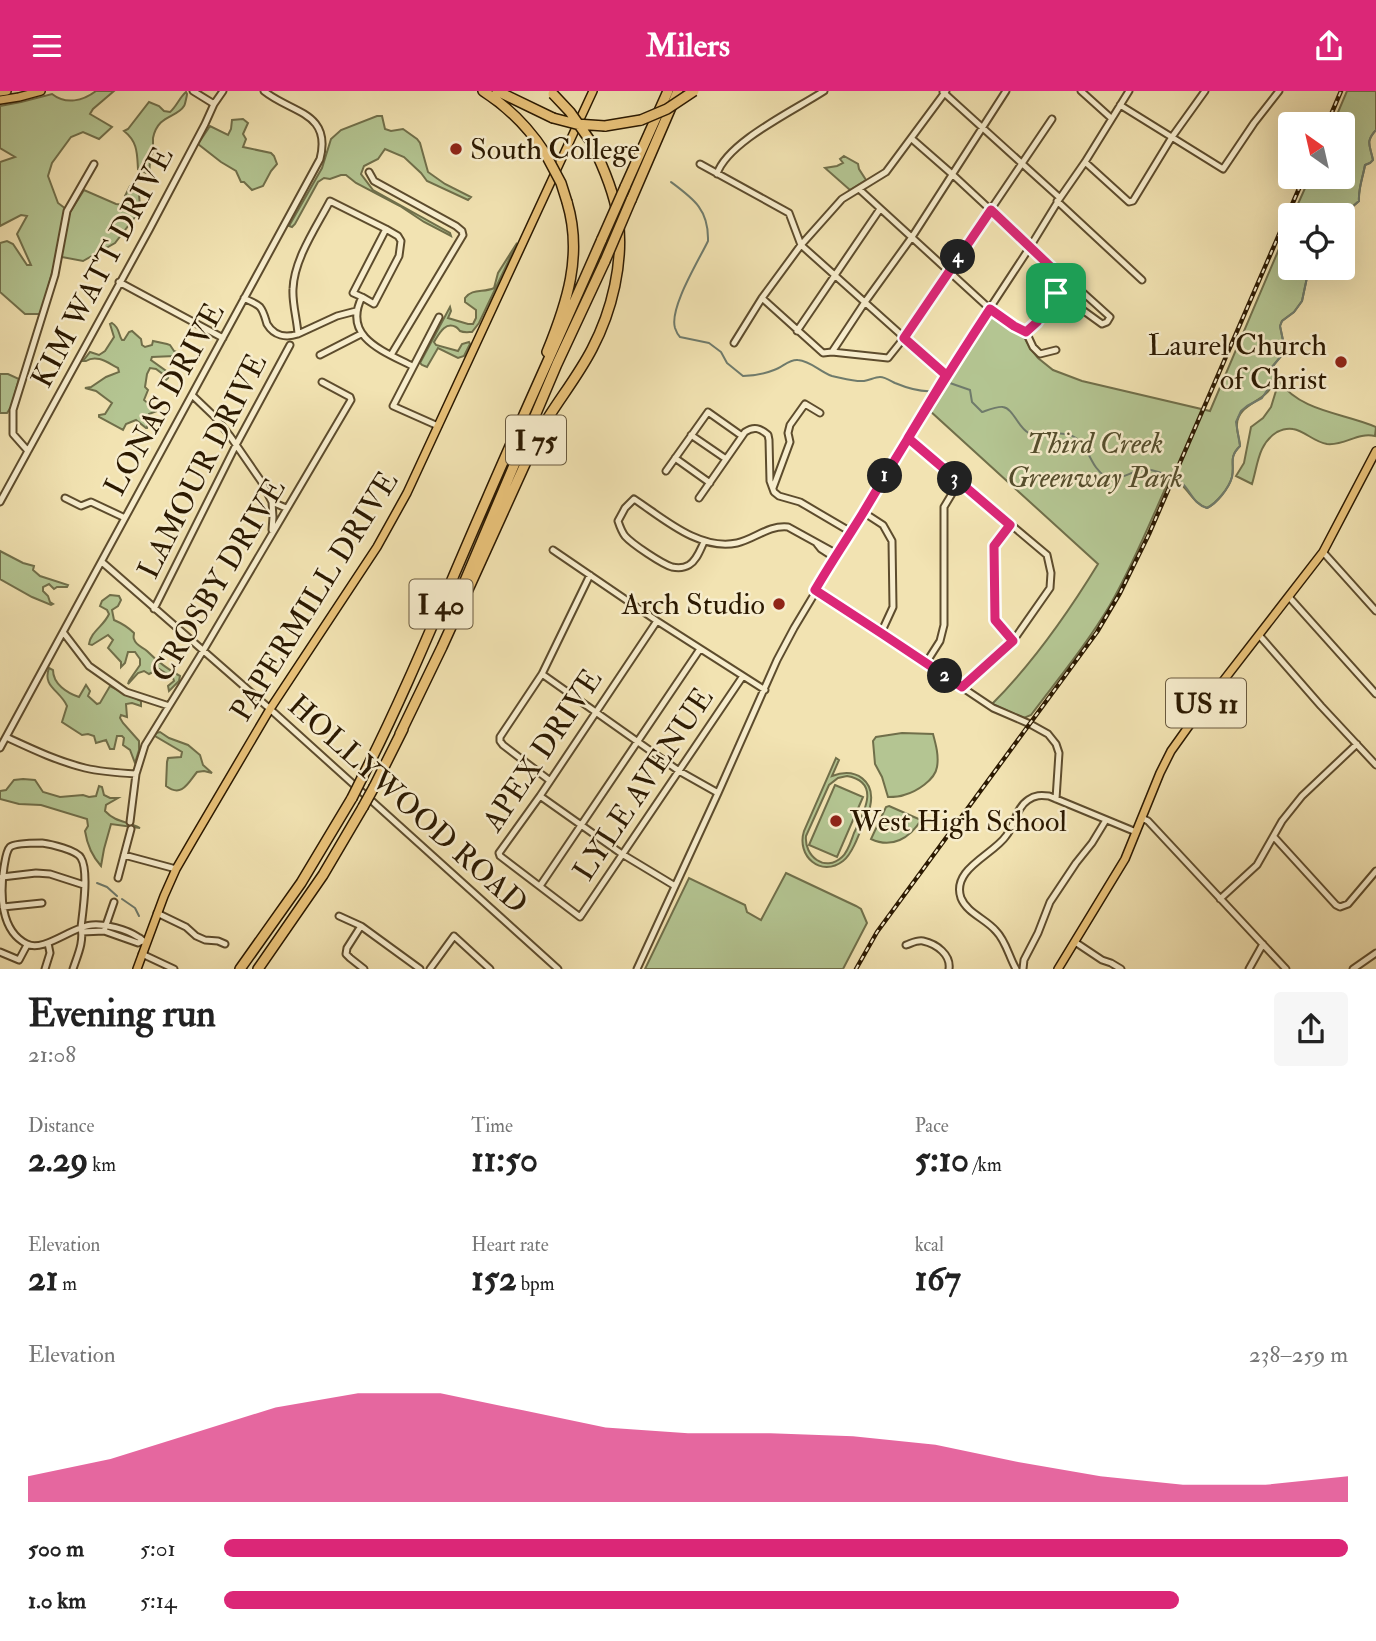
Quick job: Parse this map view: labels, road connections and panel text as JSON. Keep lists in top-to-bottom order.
{
  "streets": {
    "highway": ["I 75", "I 40"],
    "main road": ["PAPERMILL DRIVE", "US 11"],
    "street": [
      "KIM WATT DRIVE",
      "LONAS DRIVE",
      "LAMOUR DRIVE",
      "CROSBY DRIVE",
      "APEX DRIVE",
      "LYLE AVENUE",
      "HOLLYWOOD ROAD"
    ]
  },
  "crossings": [
    ["LONAS DRIVE", "HOLLYWOOD ROAD"],
    ["I 75", "I 40"],
    ["LAMOUR DRIVE", "HOLLYWOOD ROAD"],
    ["CROSBY DRIVE", "HOLLYWOOD ROAD"],
    ["PAPERMILL DRIVE", "HOLLYWOOD ROAD"],
    ["APEX DRIVE", "LYLE AVENUE"]
  ],
  "parks": ["Third Creek Greenway Park"],
  "places": [
    "South College",
    "Laurel Church of Christ",
    "Arch Studio",
    "West High School"
  ],
  "north": "top left",
  "page": {
    "header": "Milers",
    "pins": [
      "4",
      "1",
      "3",
      "2"
    ],
    "heading": ["Evening run", "21:08"],
    "stats": [
      ["Distance", "2.29 km"],
      ["Time", "11:50"],
      ["Pace", "5:10 /km"],
      ["Elevation", "21 m"],
      ["Heart rate", "152 bpm"],
      ["kcal", "167"]
    ],
    "chart": ["Elevation", "238–259 m"],
    "list": [
      {
        "name": "500 m",
        "note": "5:01"
      },
      {
        "name": "1.0 km",
        "note": "5:14"
      }
    ]
  }
}
